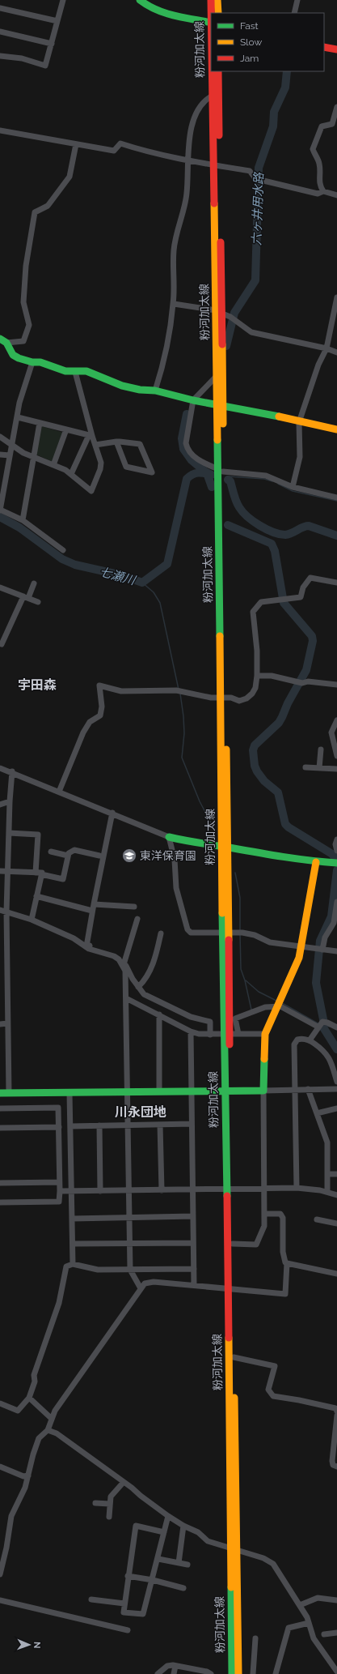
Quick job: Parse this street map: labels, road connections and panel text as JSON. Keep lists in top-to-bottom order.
{
  "streets": {
    "main road": ["粉河加太線"]
  },
  "districts": ["宇田森", "川永団地"],
  "water": ["六ヶ井用水路", "七瀬川"],
  "places": {
    "school or university": ["東洋保育園"]
  },
  "legend": ["Fast", "Slow", "Jam"],
  "north": "right"
}
